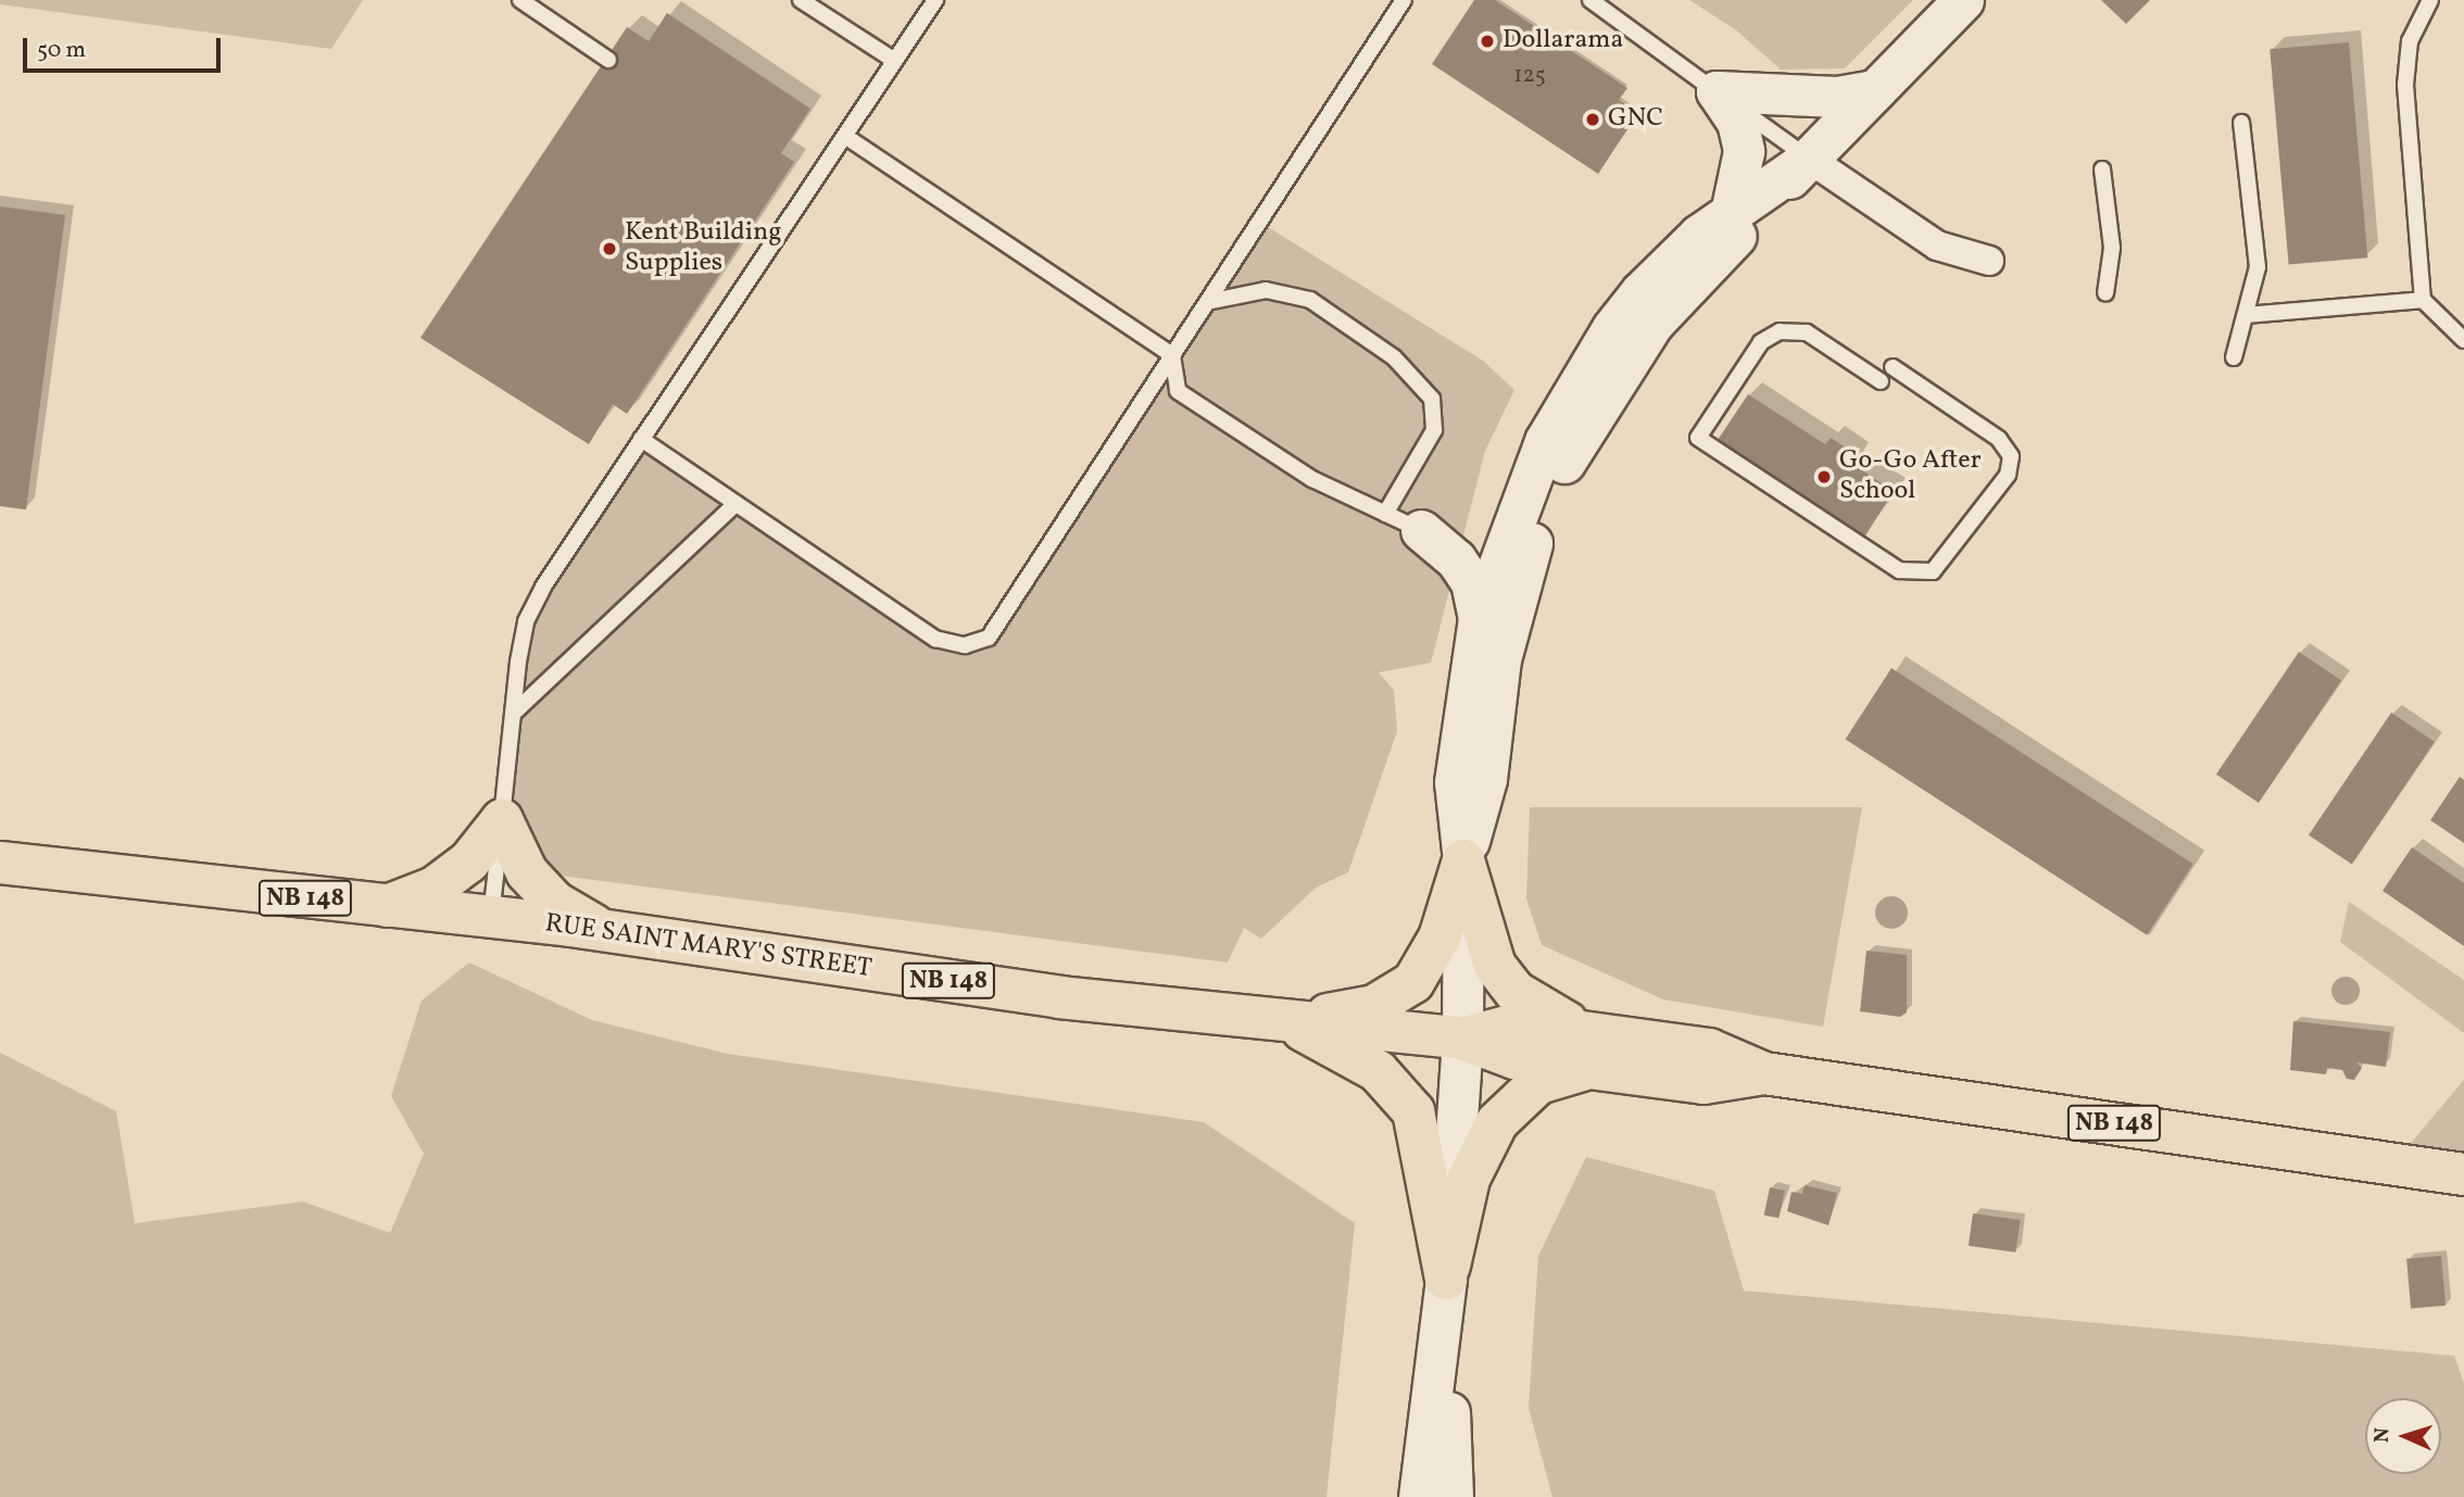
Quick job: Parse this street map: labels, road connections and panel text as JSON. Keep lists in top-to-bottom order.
{
  "streets": {
    "main road": ["NB 148", "RUE SAINT MARY'S STREET"]
  },
  "places": [
    "Dollarama",
    "GNC",
    "Kent Building Supplies",
    "Go-Go After School"
  ],
  "house_numbers": ["125"],
  "scale_bar": "50 m",
  "north": "left"
}
